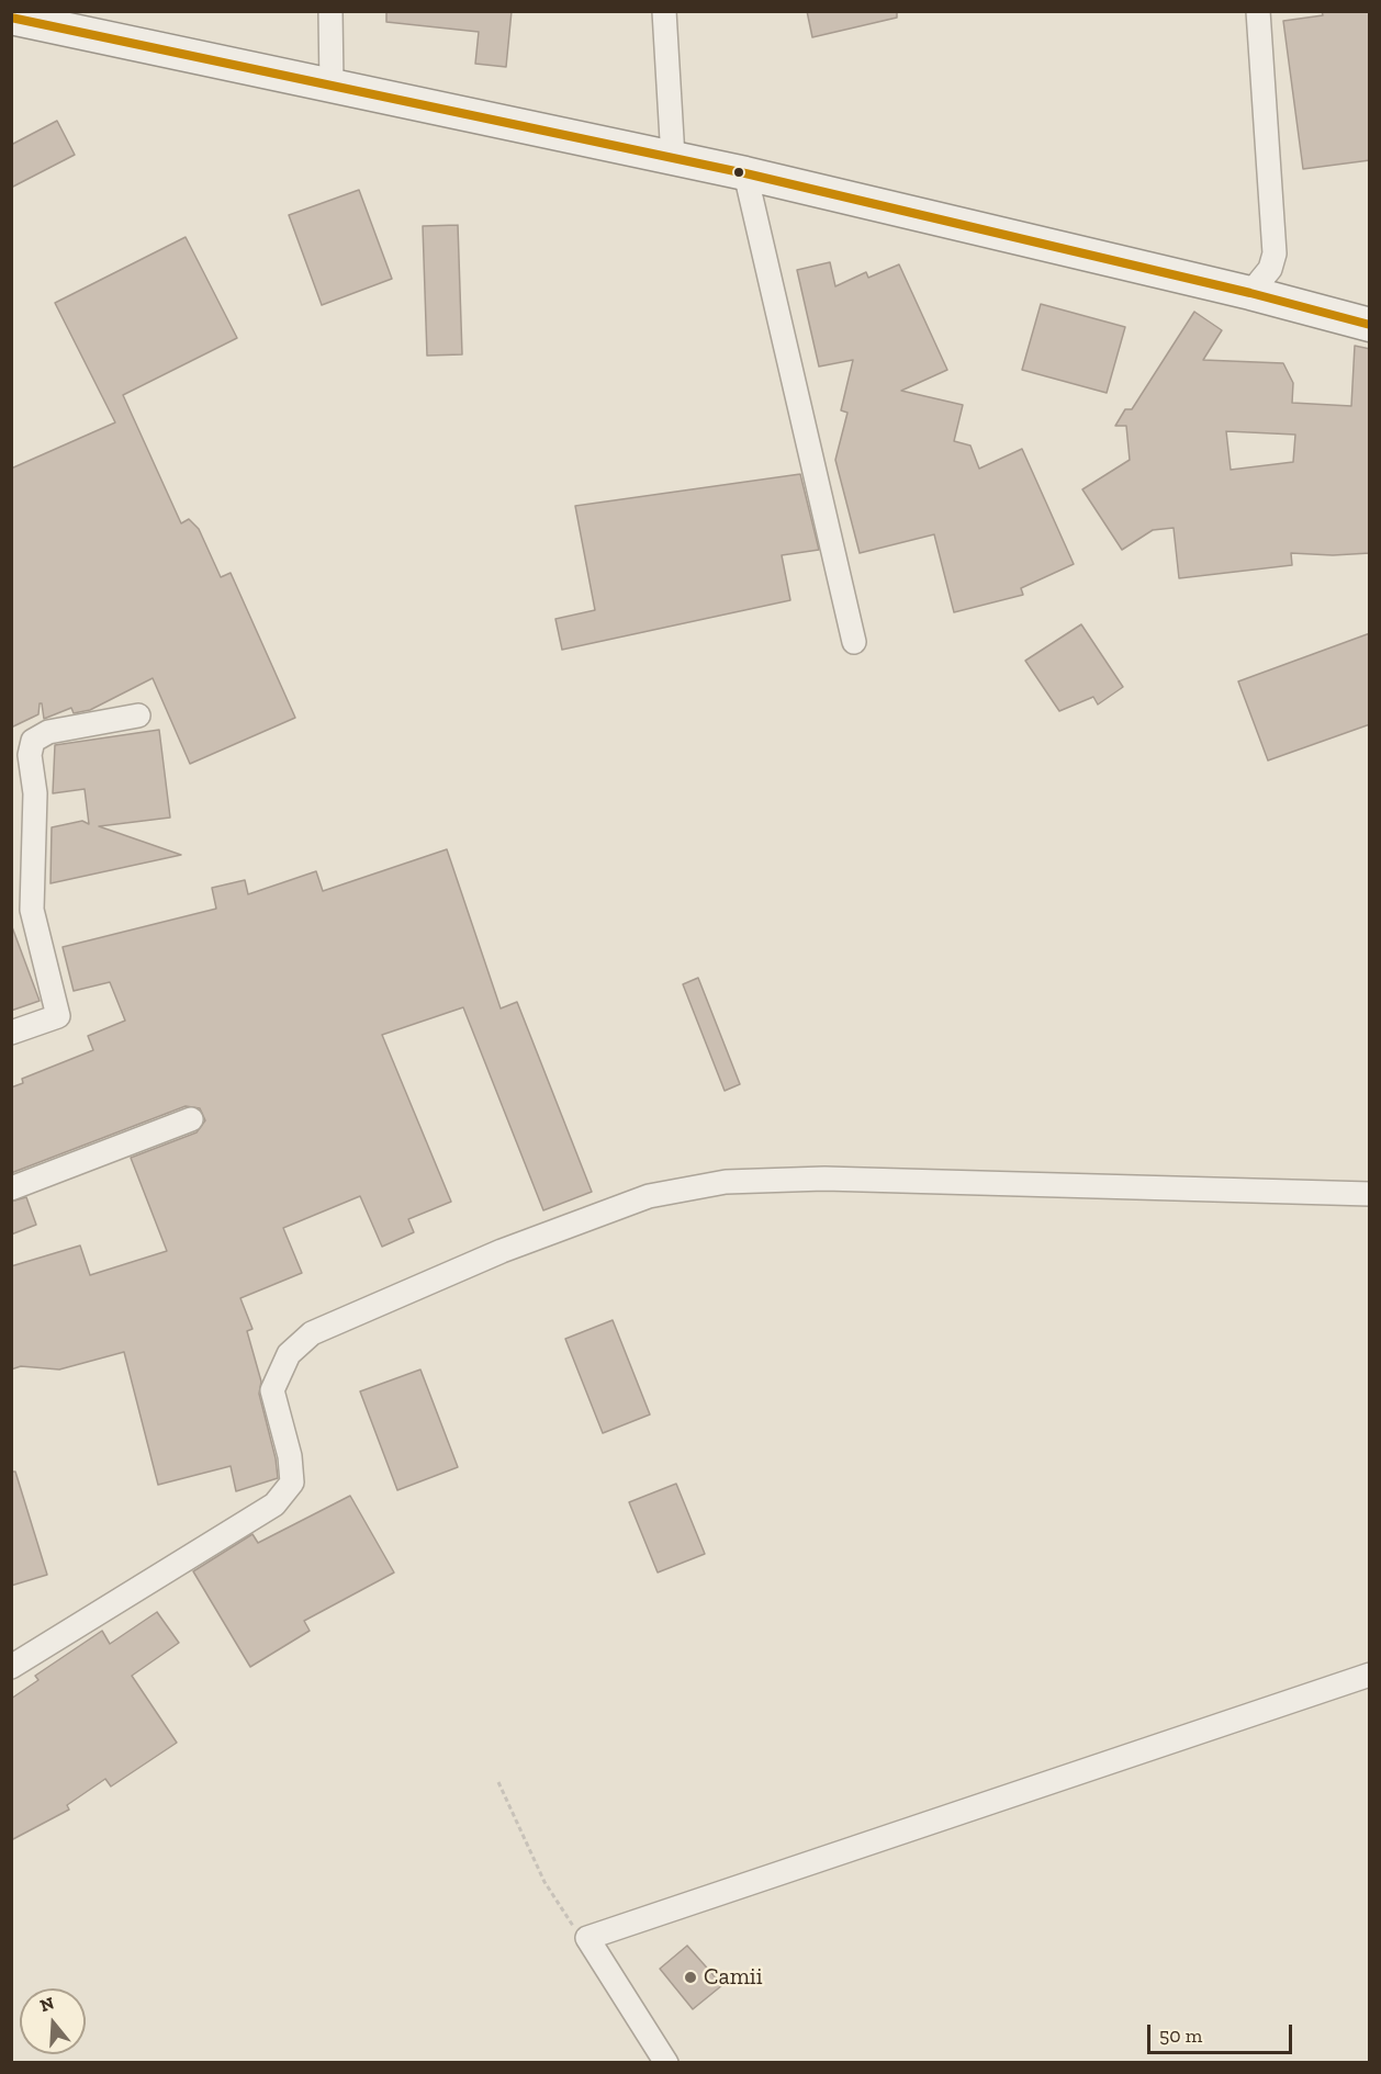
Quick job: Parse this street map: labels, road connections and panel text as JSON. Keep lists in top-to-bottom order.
{
  "places": ["Camii"],
  "scale_bar": "50 m",
  "north": "top"
}
